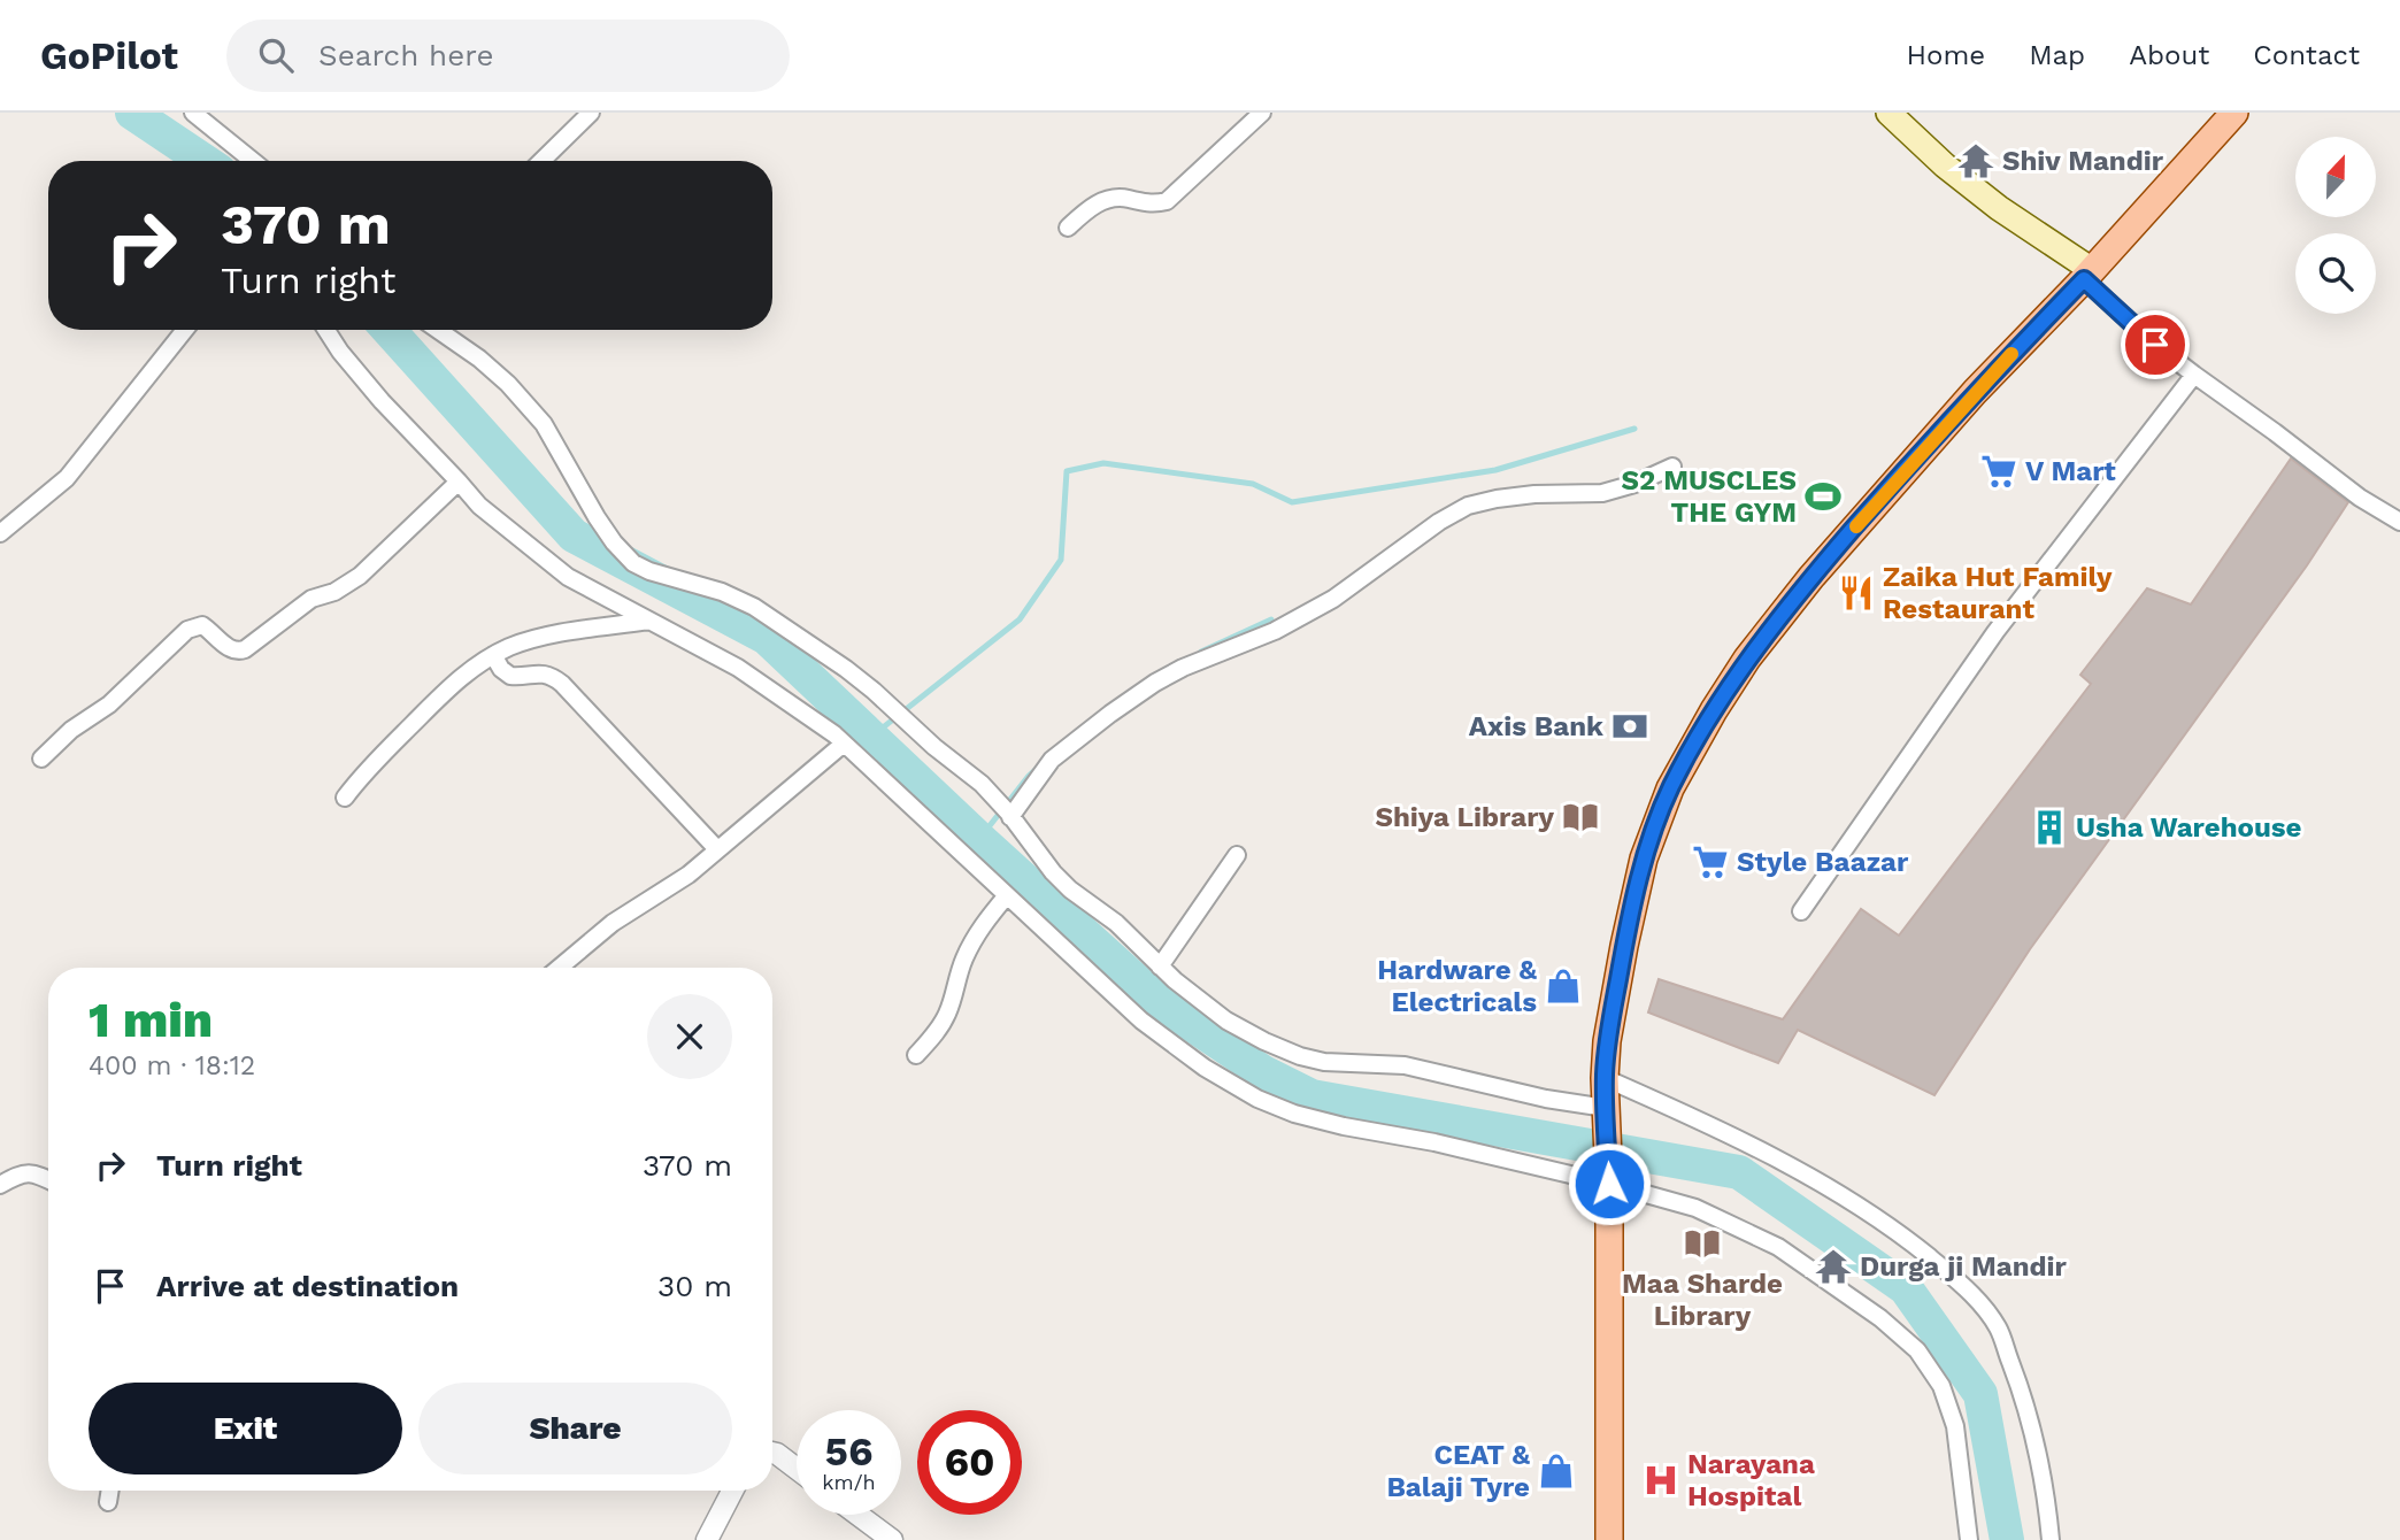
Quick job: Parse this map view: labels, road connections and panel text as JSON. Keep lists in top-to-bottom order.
{
  "places": {
    "temple": ["Shiv Mandir", "Durga ji Mandir"],
    "supermarket": ["V Mart", "Style Baazar"],
    "sports": ["S2 MUSCLES THE GYM"],
    "restaurant": ["Zaika Hut Family Restaurant"],
    "bank": ["Axis Bank"],
    "library": ["Shiya Library", "Maa Sharde Library"],
    "building": ["Usha Warehouse"],
    "shop": ["Hardware & Electricals", "CEAT & Balaji Tyre"],
    "hospital": ["Narayana Hospital"]
  },
  "north": "top",
  "page": {
    "header": "GoPilot",
    "search": "Search here",
    "nav": [
      "Home",
      "Map",
      "About",
      "Contact"
    ],
    "turn": ["370 m", "Turn right"],
    "heading": ["1 min", "400 m · 18:12"],
    "list": [
      {
        "name": "Turn right",
        "value": "370 m"
      },
      {
        "name": "Arrive at destination",
        "value": "30 m"
      }
    ],
    "buttons": ["Exit", "Share"],
    "speed": "56 km/h",
    "limit": "60"
  }
}
